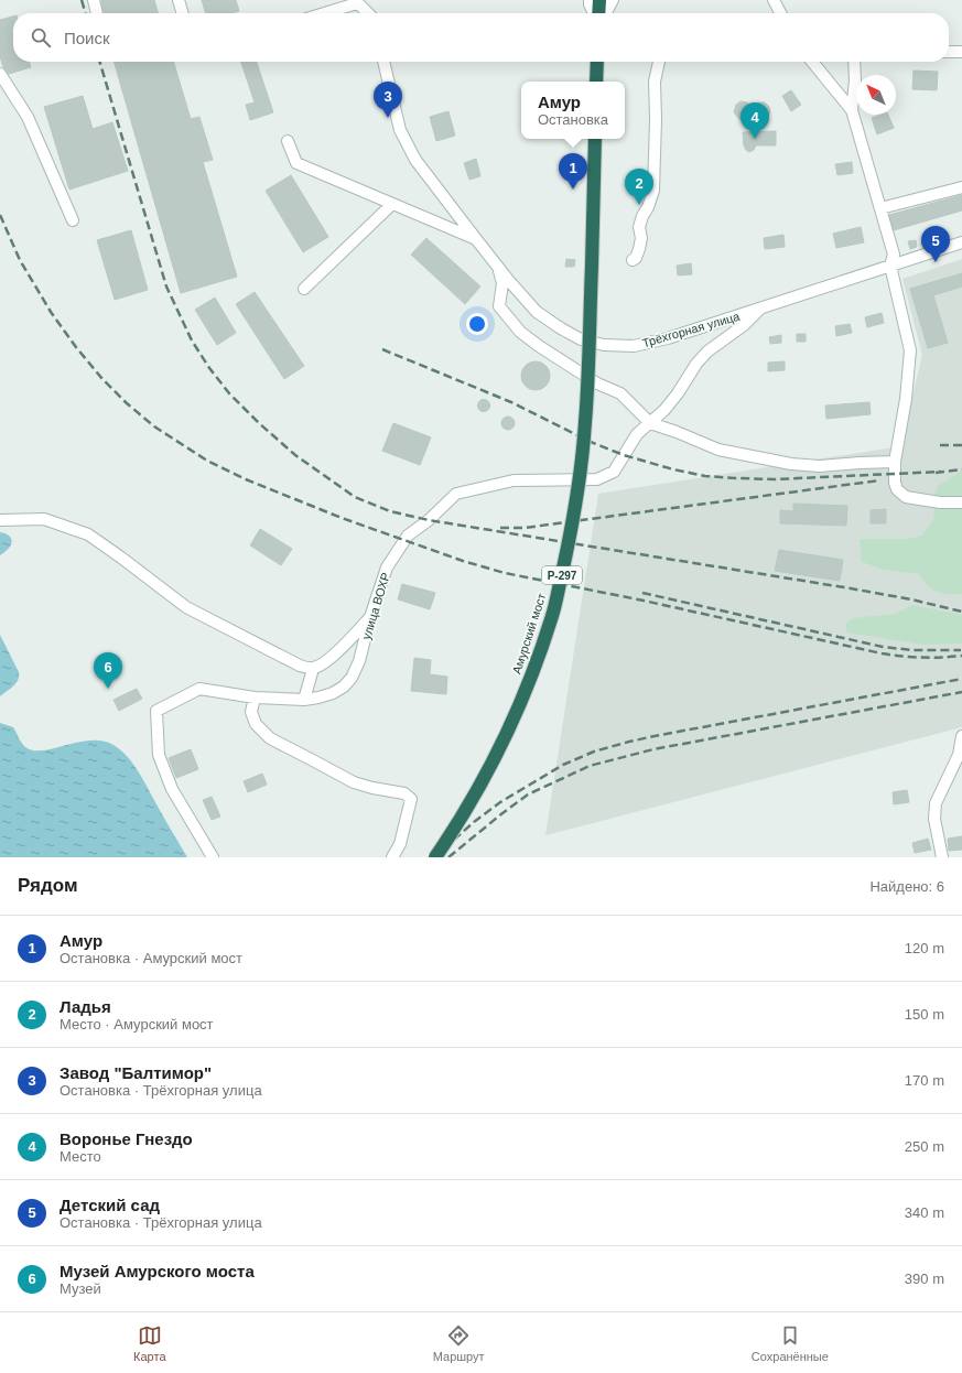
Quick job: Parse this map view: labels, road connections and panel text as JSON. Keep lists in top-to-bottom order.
{
  "streets": {
    "highway": ["Р-297", "Амурский мост"],
    "street": ["Трёхгорная улица", "улица ВОХР"]
  },
  "crossings": [
    ["Трёхгорная улица", "улица ВОХР"]
  ],
  "north": "top left",
  "page": {
    "search": "Поиск",
    "popup": ["Амур", "Остановка"],
    "pins": [
      "3",
      "4",
      "1",
      "2",
      "5",
      "6"
    ],
    "heading": ["Рядом", "Найдено: 6"],
    "list": [
      {
        "mark": "1",
        "name": "Амур",
        "note": "Остановка · Амурский мост",
        "value": "120 m"
      },
      {
        "mark": "2",
        "name": "Ладья",
        "note": "Место · Амурский мост",
        "value": "150 m"
      },
      {
        "mark": "3",
        "name": "Завод \"Балтимор\"",
        "note": "Остановка · Трёхгорная улица",
        "value": "170 m"
      },
      {
        "mark": "4",
        "name": "Воронье Гнездо",
        "note": "Место",
        "value": "250 m"
      },
      {
        "mark": "5",
        "name": "Детский сад",
        "note": "Остановка · Трёхгорная улица",
        "value": "340 m"
      },
      {
        "mark": "6",
        "name": "Музей Амурского моста",
        "note": "Музей",
        "value": "390 m"
      }
    ],
    "nav": ["Карта", "Маршрут", "Сохранённые"]
  }
}
